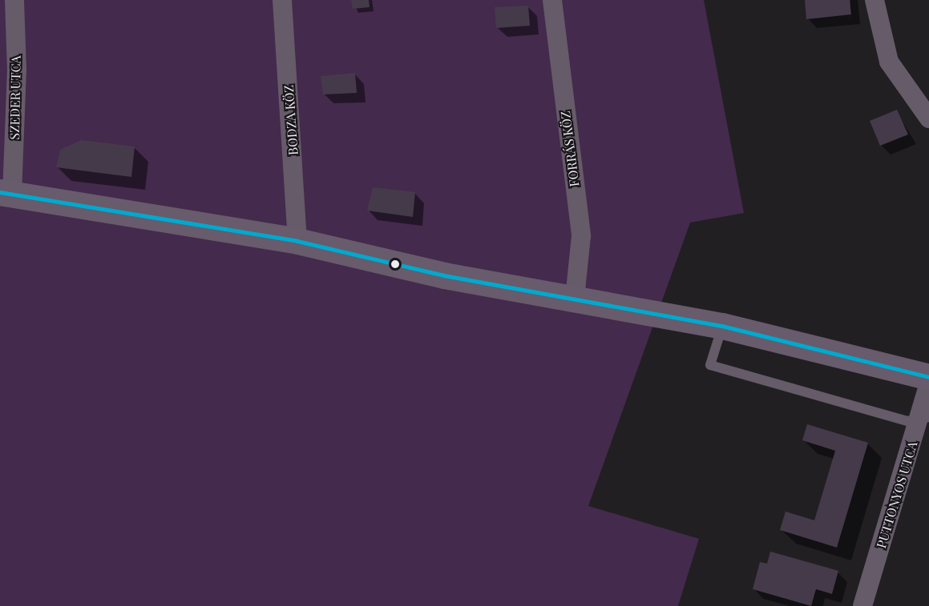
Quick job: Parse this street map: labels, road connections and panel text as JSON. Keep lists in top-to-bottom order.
{
  "streets": {
    "street": [
      "SZEDER UTCA",
      "BODZA KÖZ",
      "FORRÁS KÖZ",
      "PUTTONYOS UTCA"
    ]
  }
}
